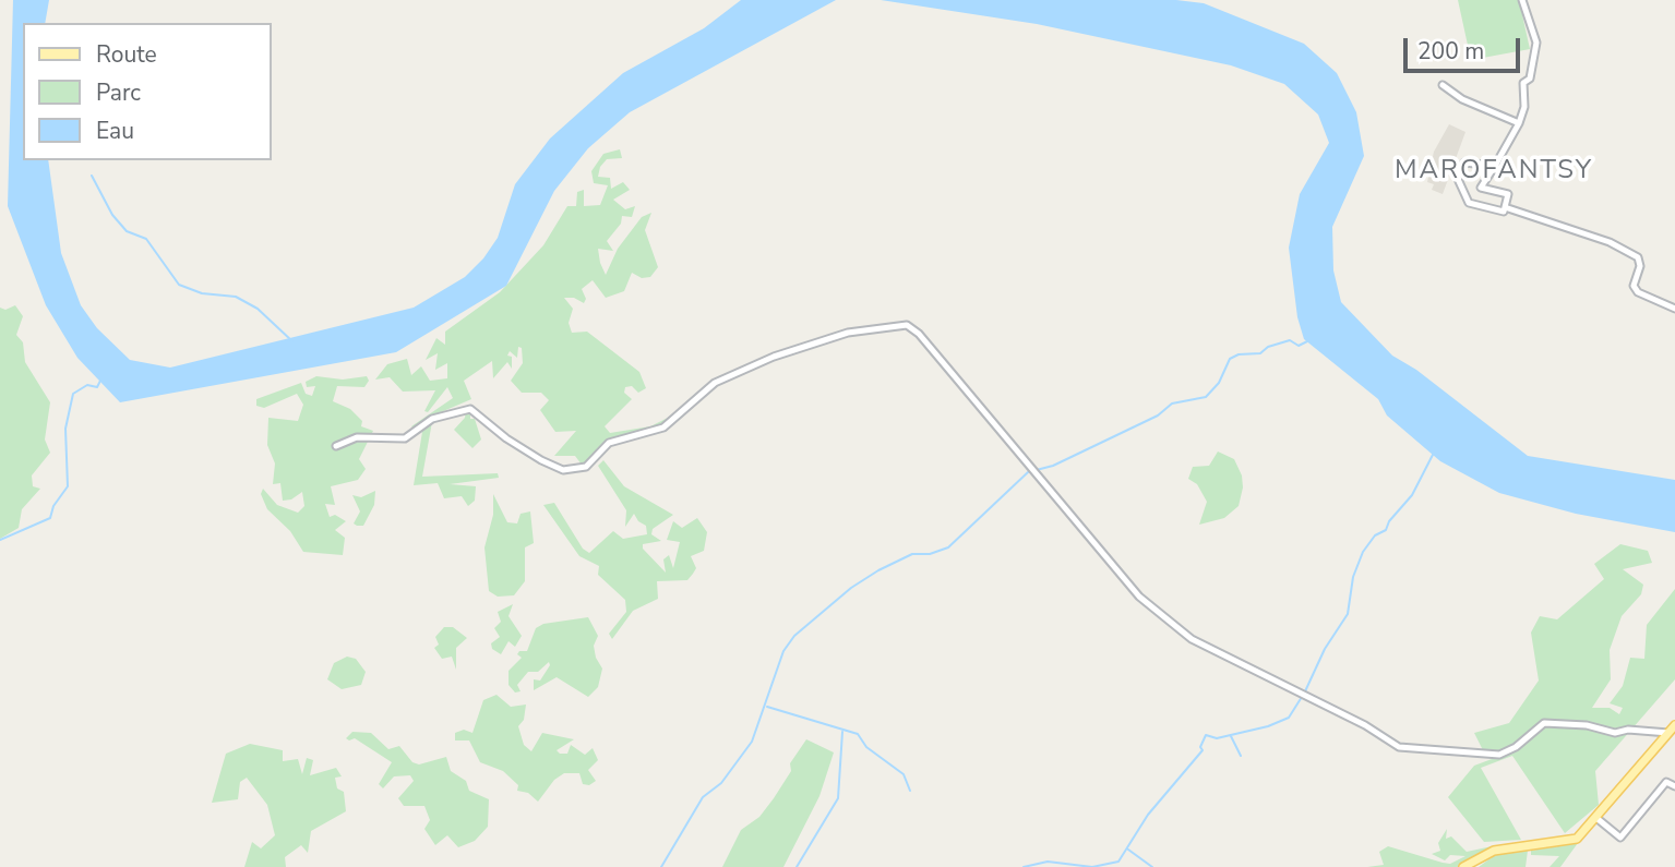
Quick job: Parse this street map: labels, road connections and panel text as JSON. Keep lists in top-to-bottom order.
{
  "districts": ["MAROFANTSY"],
  "legend": ["Route", "Parc", "Eau"],
  "scale_bar": "200 m"
}
